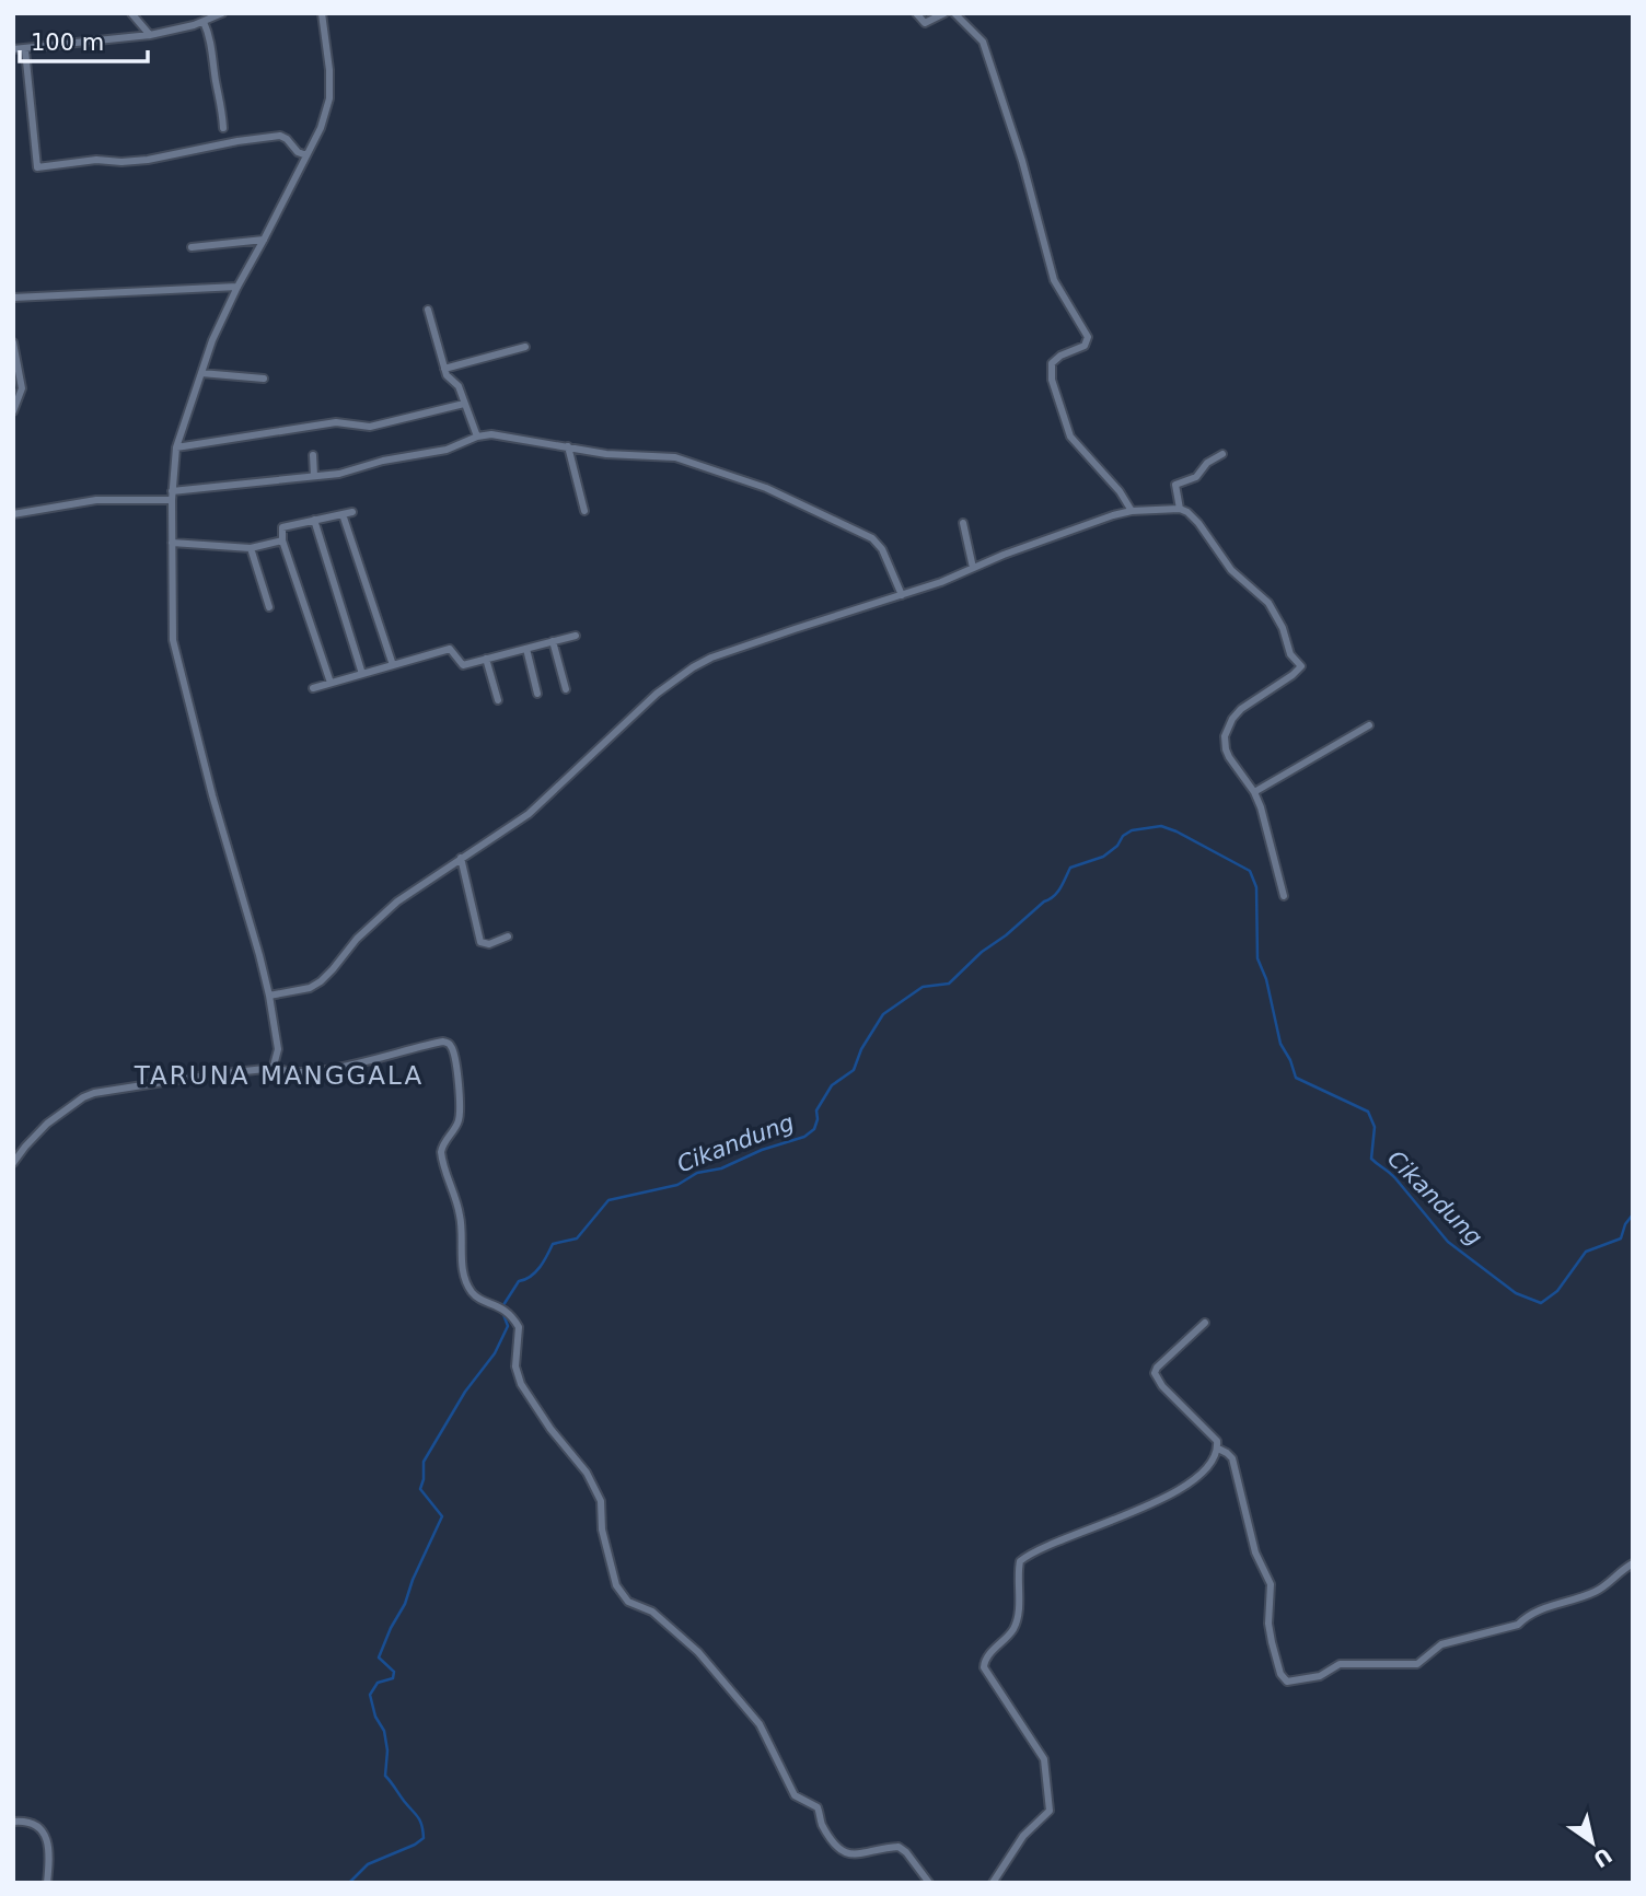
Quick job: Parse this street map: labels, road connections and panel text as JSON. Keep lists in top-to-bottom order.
{
  "districts": ["TARUNA MANGGALA"],
  "water": ["Cikandung"],
  "scale_bar": "100 m",
  "north": "bottom right"
}
